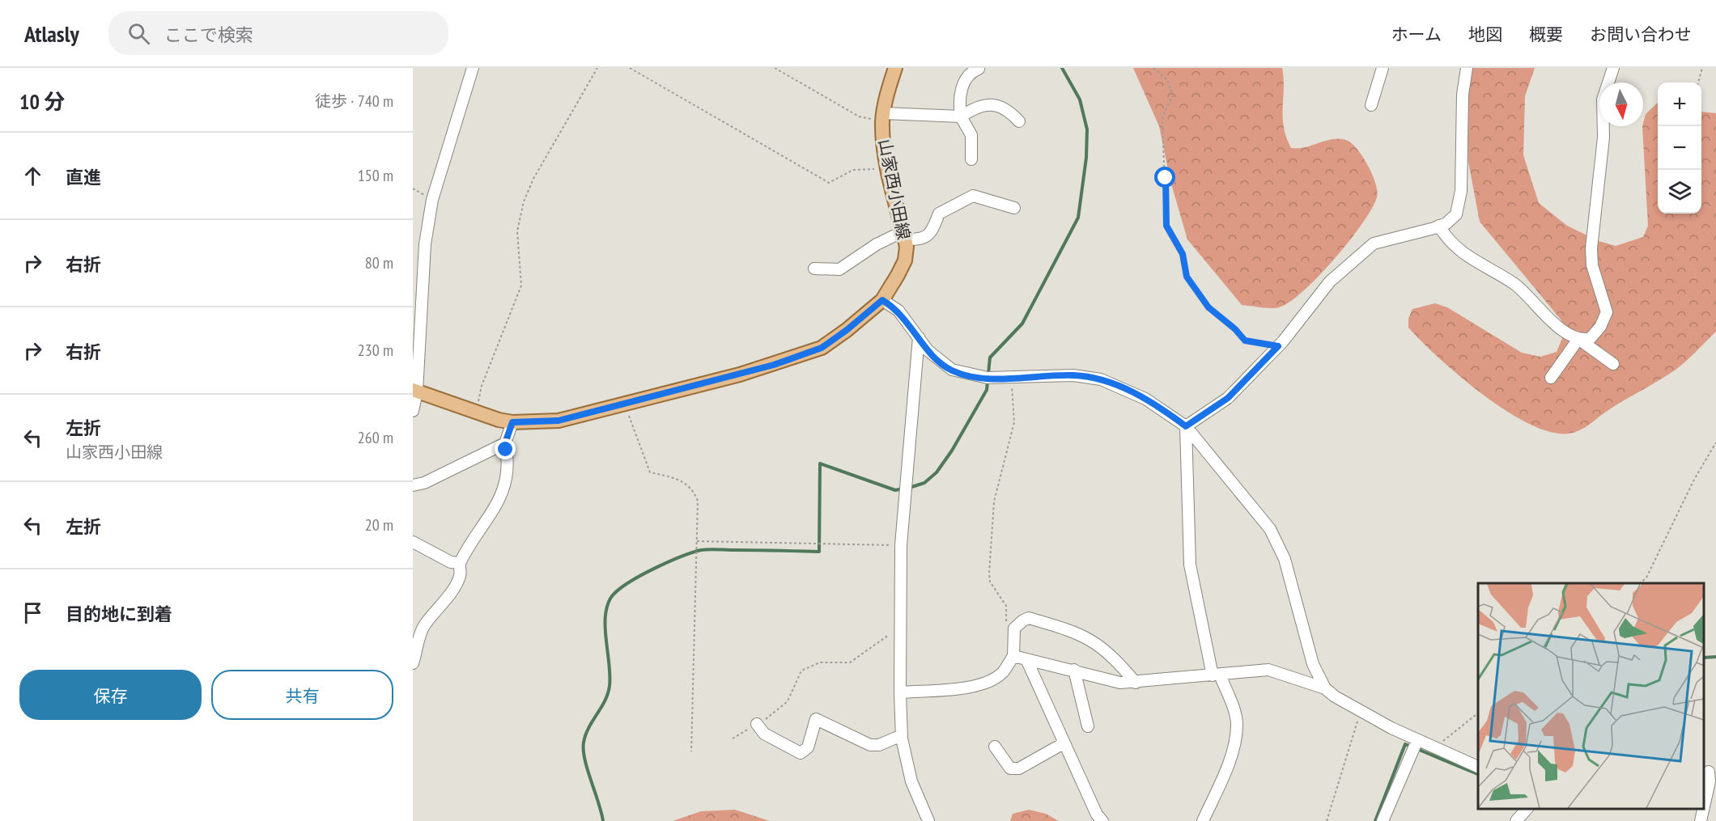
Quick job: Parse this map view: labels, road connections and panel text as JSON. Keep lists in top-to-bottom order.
{
  "streets": {
    "main road": ["山家西小田線"]
  },
  "north": "bottom",
  "page": {
    "header": "Atlasly",
    "search": "ここで検索",
    "nav": [
      "ホーム",
      "地図",
      "概要",
      "お問い合わせ"
    ],
    "heading": ["10 分", "徒歩 · 740 m"],
    "map_buttons": ["+", "−"],
    "list": [
      ["直進", "150 m"],
      ["右折", "80 m"],
      ["右折", "230 m"],
      ["左折", "山家西小田線", "260 m"],
      ["左折", "20 m"],
      "目的地に到着"
    ],
    "buttons": ["保存", "共有"]
  }
}
